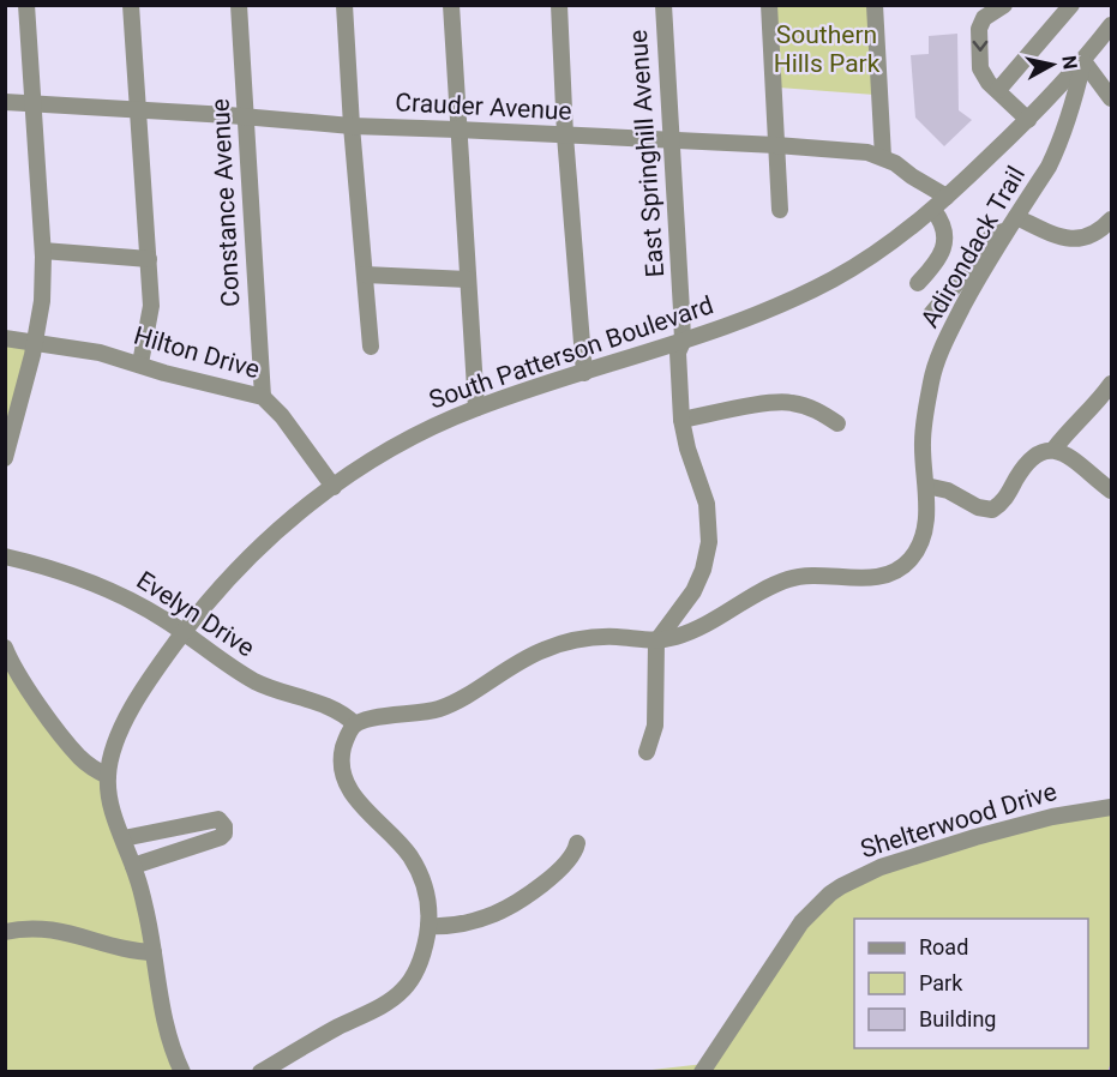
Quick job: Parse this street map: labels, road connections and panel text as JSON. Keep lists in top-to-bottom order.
{
  "streets": {
    "street": [
      "Crauder Avenue",
      "East Springhill Avenue",
      "Constance Avenue",
      "Adirondack Trail",
      "Hilton Drive",
      "South Patterson Boulevard",
      "Evelyn Drive",
      "Shelterwood Drive"
    ]
  },
  "crossings": [
    ["Crauder Avenue", "East Springhill Avenue"],
    ["Crauder Avenue", "Constance Avenue"],
    ["Crauder Avenue", "South Patterson Boulevard"],
    ["East Springhill Avenue", "Adirondack Trail"],
    ["East Springhill Avenue", "South Patterson Boulevard"],
    ["Constance Avenue", "Hilton Drive"],
    ["Adirondack Trail", "South Patterson Boulevard"],
    ["Adirondack Trail", "Evelyn Drive"],
    ["Hilton Drive", "South Patterson Boulevard"],
    ["South Patterson Boulevard", "Evelyn Drive"]
  ],
  "parks": ["Southern Hills Park"],
  "legend": ["Road", "Park", "Building"],
  "north": "right"
}
